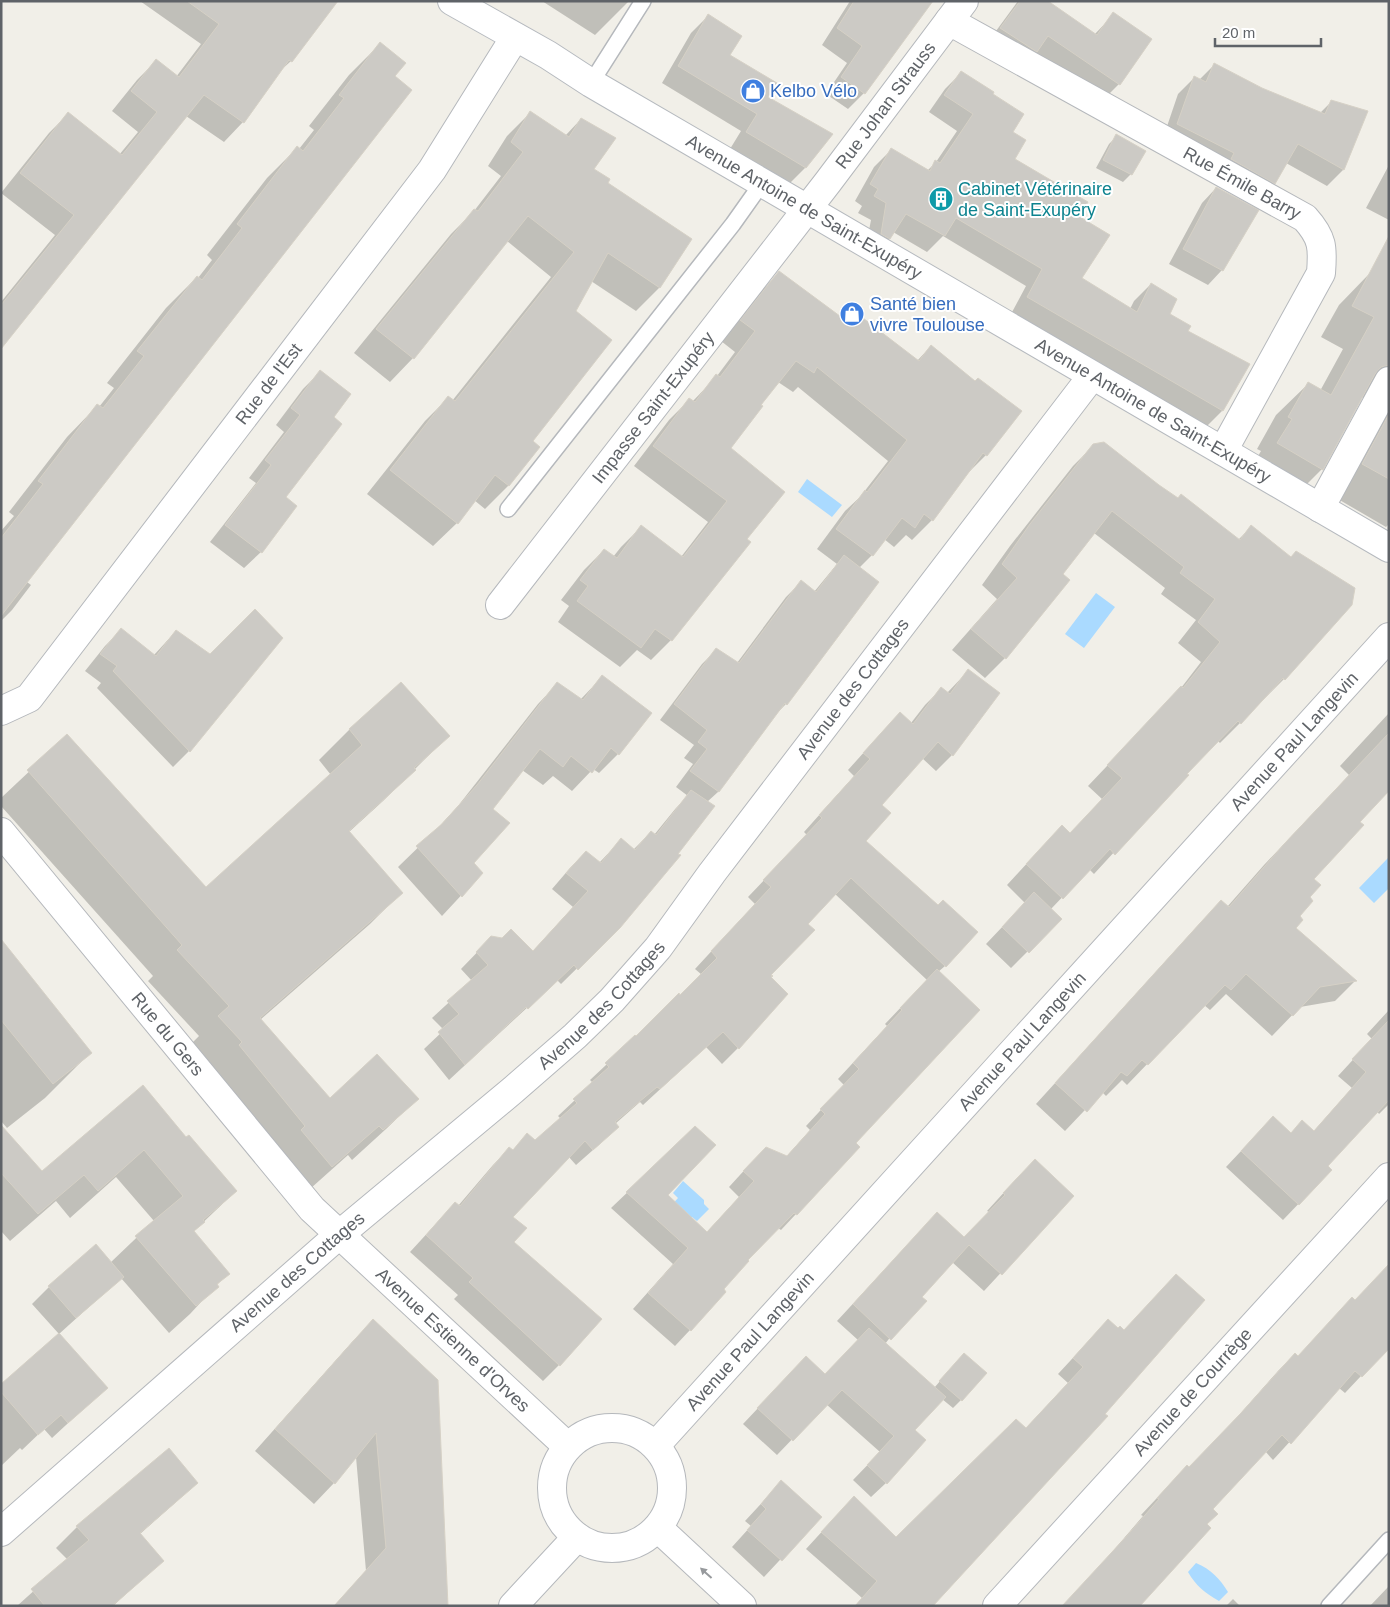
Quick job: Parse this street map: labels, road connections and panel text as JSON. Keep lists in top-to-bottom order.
{
  "streets": {
    "street": [
      "Rue Johan Strauss",
      "Rue Émile Barry",
      "Avenue Antoine de Saint-Exupéry",
      "Rue de l'Est",
      "Impasse Saint-Exupéry",
      "Avenue des Cottages",
      "Avenue Paul Langevin",
      "Rue du Gers",
      "Avenue Estienne d'Orves",
      "Avenue de Courrège"
    ]
  },
  "crossings": [
    ["Rue Johan Strauss", "Rue Émile Barry"],
    ["Rue Johan Strauss", "Avenue Antoine de Saint-Exupéry"],
    ["Rue Johan Strauss", "Impasse Saint-Exupéry"],
    ["Rue Émile Barry", "Avenue Antoine de Saint-Exupéry"],
    ["Avenue Antoine de Saint-Exupéry", "Rue de l'Est"],
    ["Avenue Antoine de Saint-Exupéry", "Impasse Saint-Exupéry"],
    ["Avenue Antoine de Saint-Exupéry", "Avenue des Cottages"],
    ["Avenue des Cottages", "Rue du Gers"],
    ["Avenue des Cottages", "Avenue Estienne d'Orves"],
    ["Avenue Paul Langevin", "Avenue Estienne d'Orves"],
    ["Rue du Gers", "Avenue Estienne d'Orves"]
  ],
  "places": {
    "shop": ["Kelbo Vélo", "Santé bien vivre Toulouse"],
    "building": ["Cabinet Vétérinaire de Saint-Exupéry"]
  },
  "scale_bar": "20 m"
}
